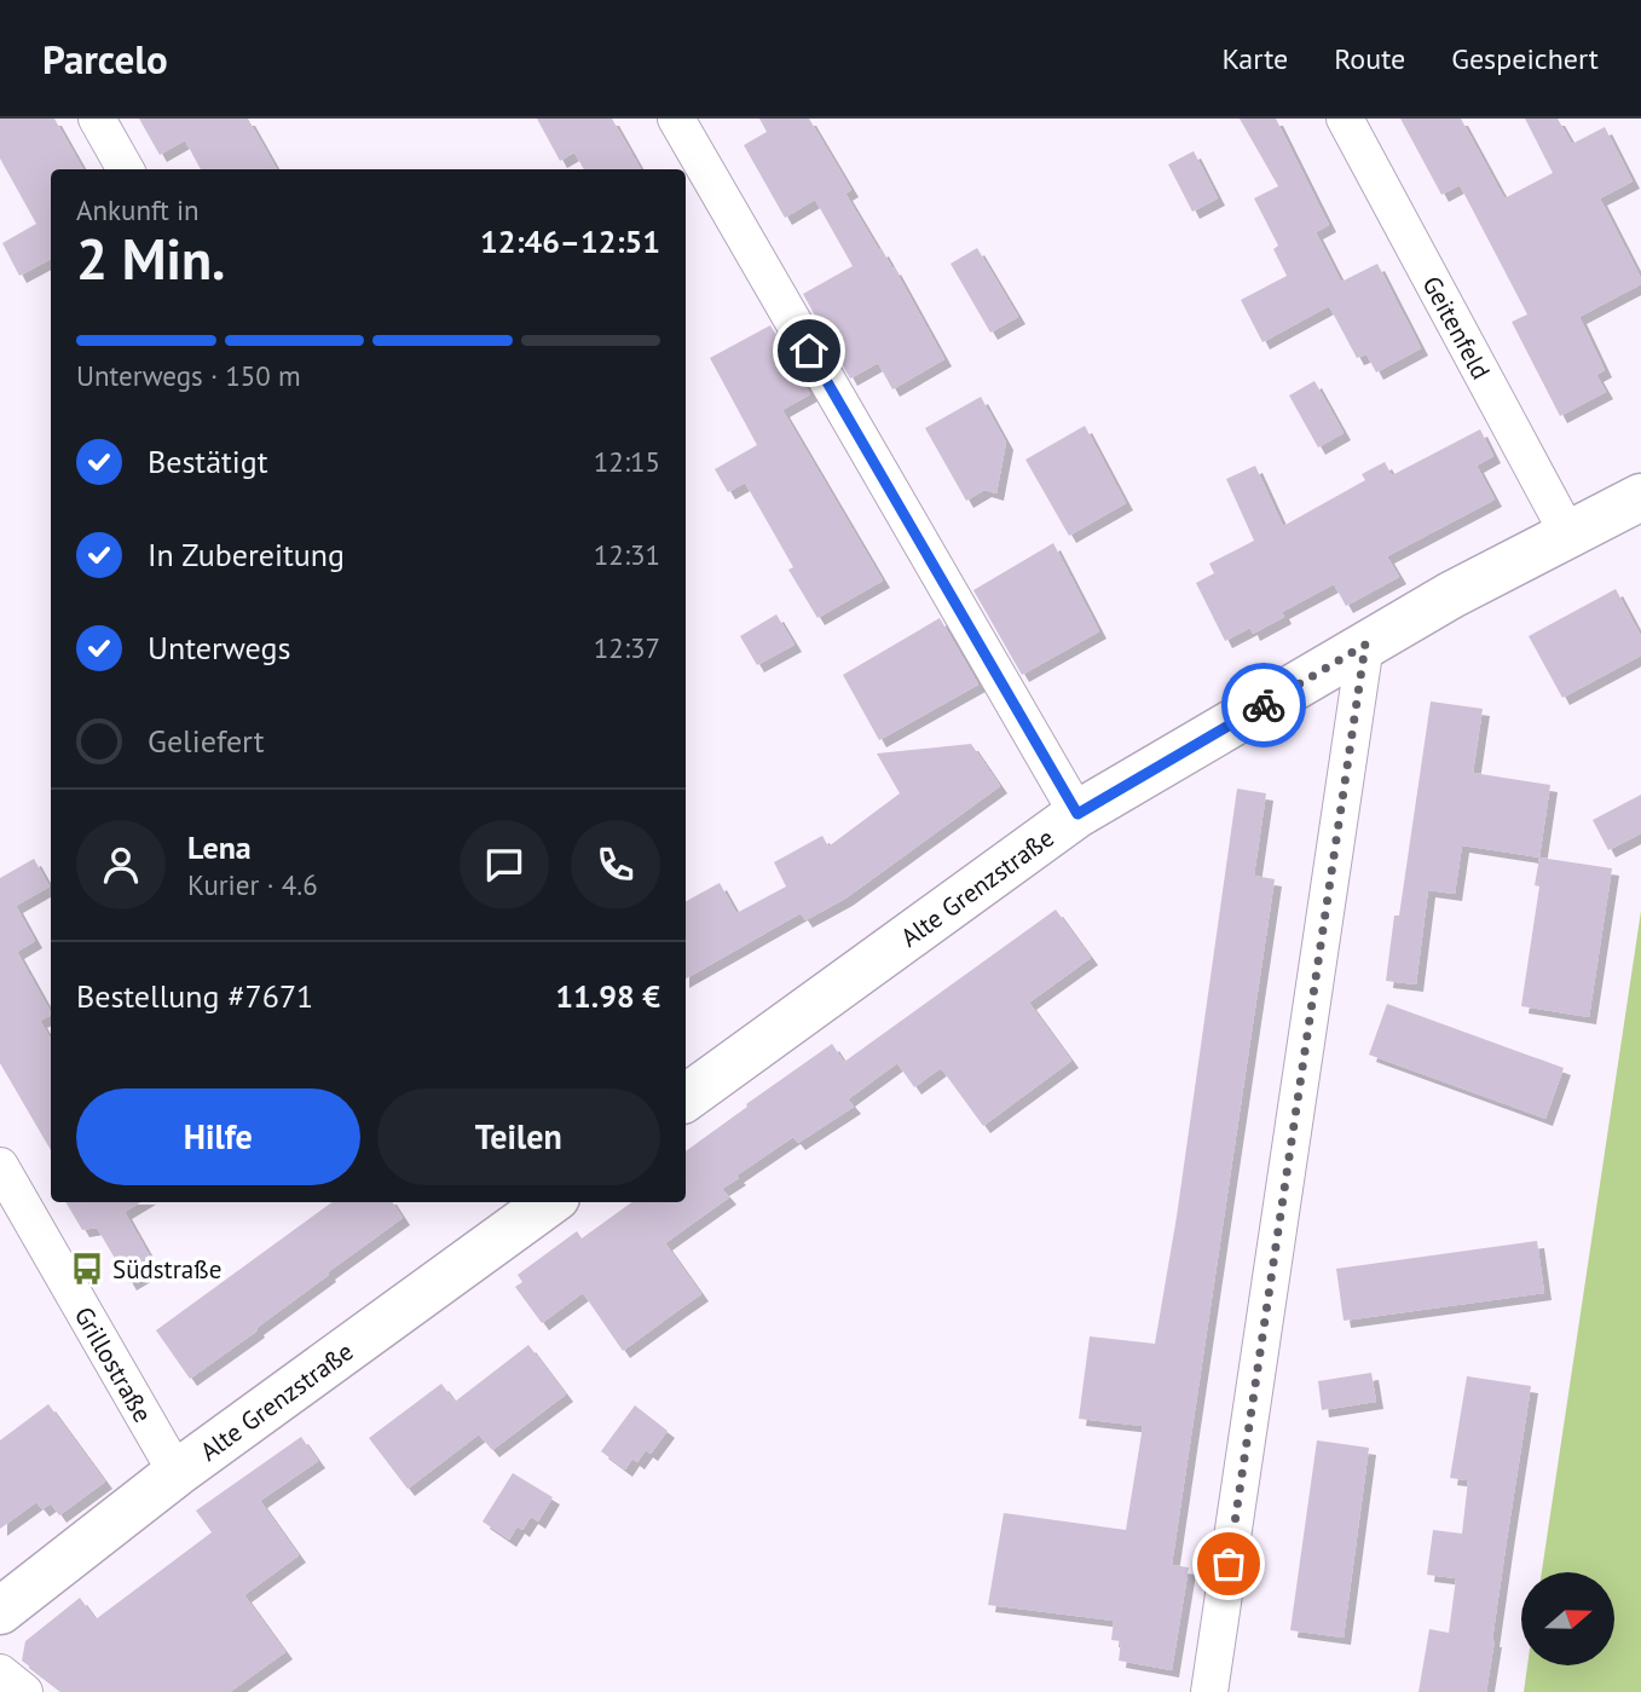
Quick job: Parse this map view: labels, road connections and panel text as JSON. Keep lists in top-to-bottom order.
{
  "streets": {
    "street": ["Geitenfeld", "Alte Grenzstraße", "Grillostraße"]
  },
  "crossings": [
    ["Geitenfeld", "Alte Grenzstraße"],
    ["Alte Grenzstraße", "Grillostraße"]
  ],
  "places": {
    "bus stop": ["Südstraße"]
  },
  "north": "right",
  "page": {
    "header": "Parcelo",
    "nav": ["Karte", "Route", "Gespeichert"],
    "heading": ["2 Min.", "Ankunft in", "12:46–12:51"],
    "panel": [
      "Lena",
      "Kurier · 4.6",
      "Bestellung #7671",
      "11.98 €"
    ],
    "bar": "Unterwegs · 150 m",
    "list": [
      ["Bestätigt", "12:15"],
      ["In Zubereitung", "12:31"],
      ["Unterwegs", "12:37"],
      "Geliefert"
    ],
    "buttons": ["Hilfe", "Teilen"]
  }
}
